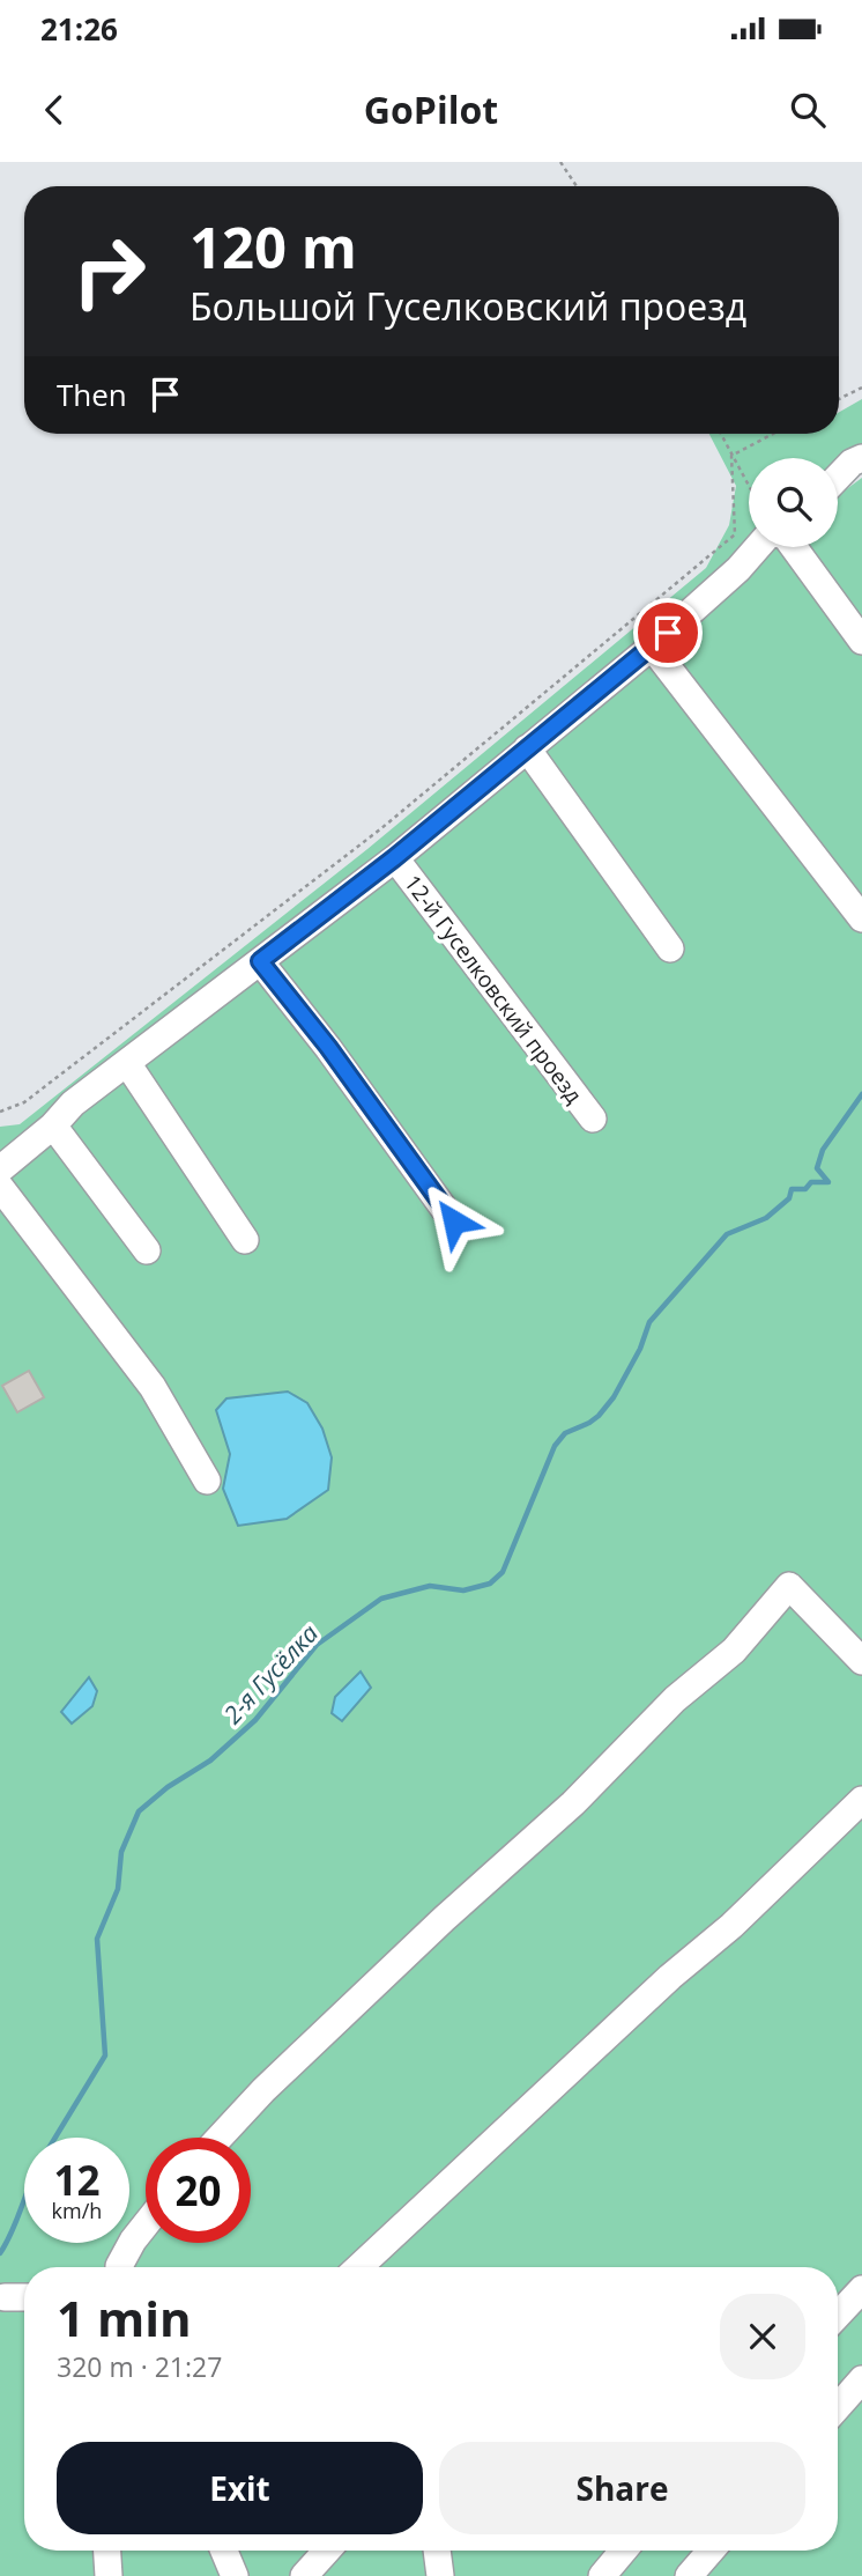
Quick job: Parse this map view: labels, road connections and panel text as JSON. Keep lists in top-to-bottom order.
{
  "streets": {
    "street": ["12-й Гуселковский проезд"]
  },
  "water": ["2-я Гусёлка"],
  "page": {
    "status": "21:26",
    "header": "GoPilot",
    "turn": ["120 m", "Большой Гуселковский проезд"],
    "then": "Then",
    "speed": "12 km/h",
    "limit": "20",
    "heading": ["1 min", "320 m · 21:27"],
    "buttons": ["Exit", "Share"]
  }
}
